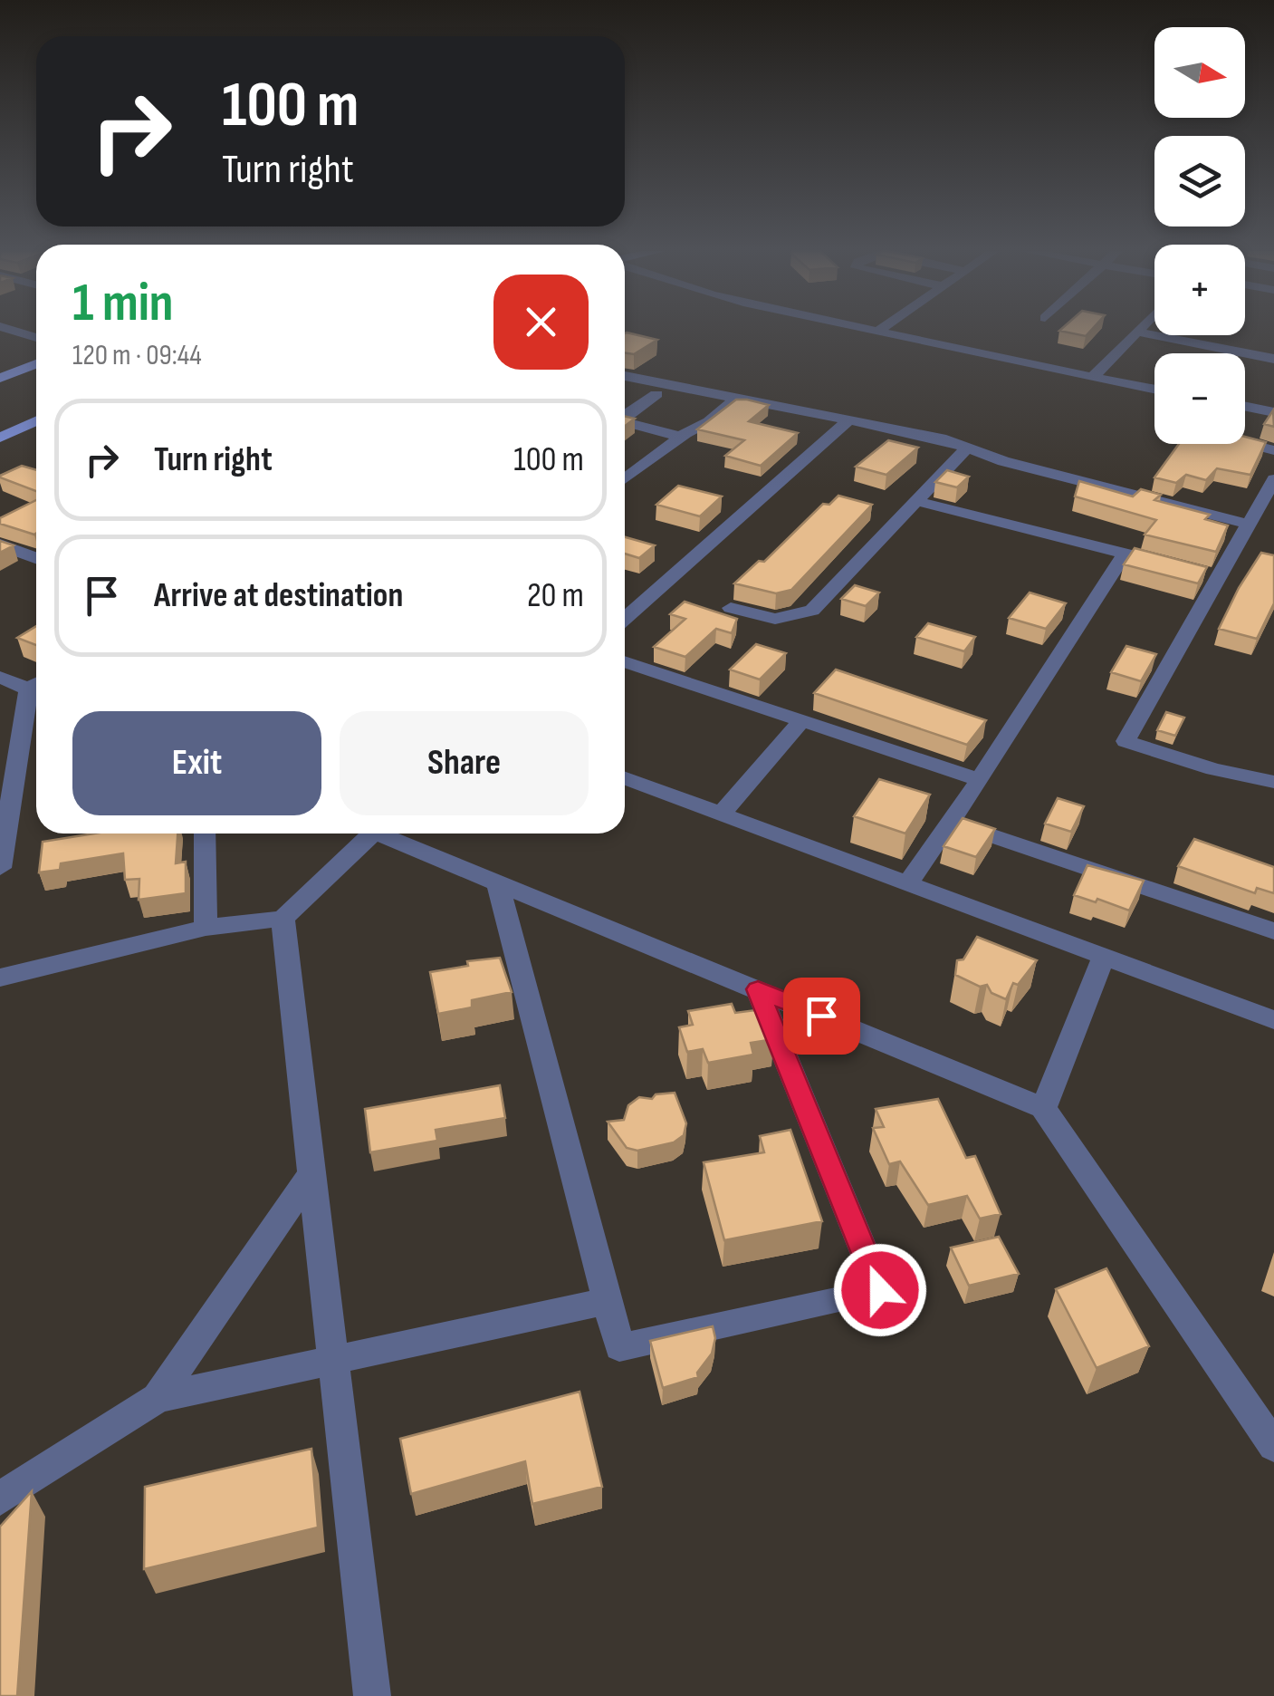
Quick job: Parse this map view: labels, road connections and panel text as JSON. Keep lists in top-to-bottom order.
{
  "north": "right",
  "page": {
    "map_buttons": ["+", "−"],
    "turn": ["100 m", "Turn right"],
    "heading": ["1 min", "120 m · 09:44"],
    "list": [
      {
        "name": "Turn right",
        "value": "100 m"
      },
      {
        "name": "Arrive at destination",
        "value": "20 m"
      }
    ],
    "buttons": ["Exit", "Share"]
  }
}
